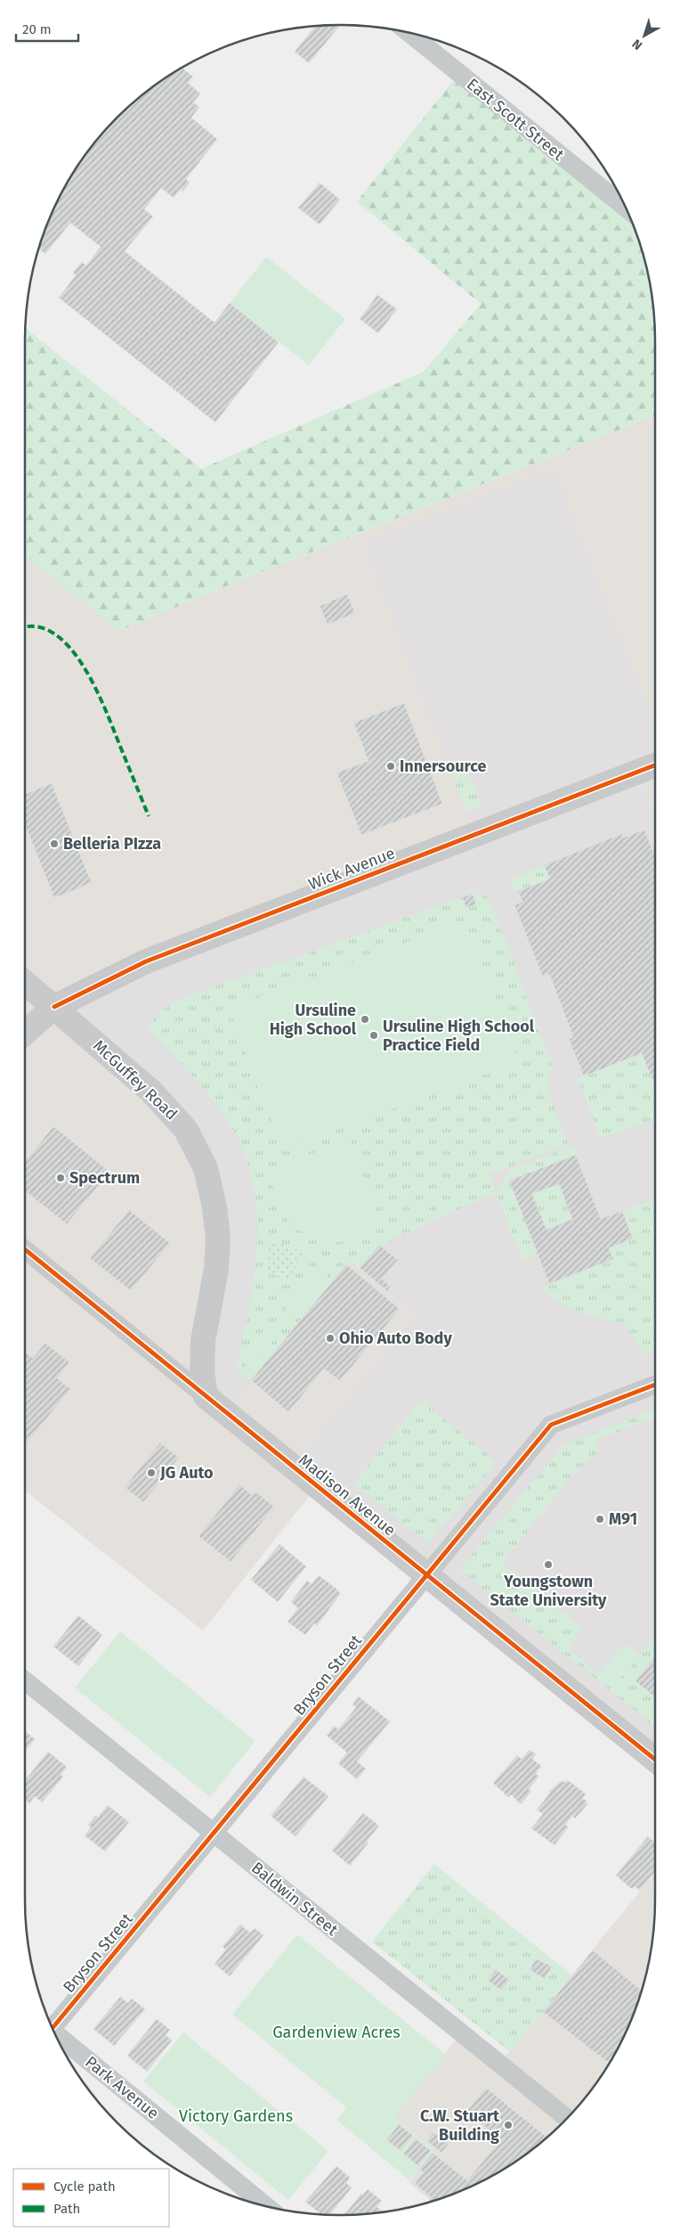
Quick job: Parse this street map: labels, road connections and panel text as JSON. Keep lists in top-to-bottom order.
{
  "streets": {
    "street": [
      "East Scott Street",
      "Wick Avenue",
      "McGuffey Road",
      "Madison Avenue",
      "Bryson Street",
      "Baldwin Street",
      "Park Avenue"
    ]
  },
  "crossings": [
    ["Wick Avenue", "McGuffey Road"],
    ["McGuffey Road", "Madison Avenue"],
    ["Madison Avenue", "Bryson Street"],
    ["Bryson Street", "Baldwin Street"]
  ],
  "parks": ["Gardenview Acres", "Victory Gardens"],
  "places": [
    "Innersource",
    "Belleria PIzza",
    "Ursuline High School",
    "Ursuline High School Practice Field",
    "Spectrum",
    "Ohio Auto Body",
    "JG Auto",
    "M91",
    "Youngstown State University",
    "C.W. Stuart Building"
  ],
  "legend": ["Cycle path", "Path"],
  "scale_bar": "20 m",
  "north": "bottom left"
}
